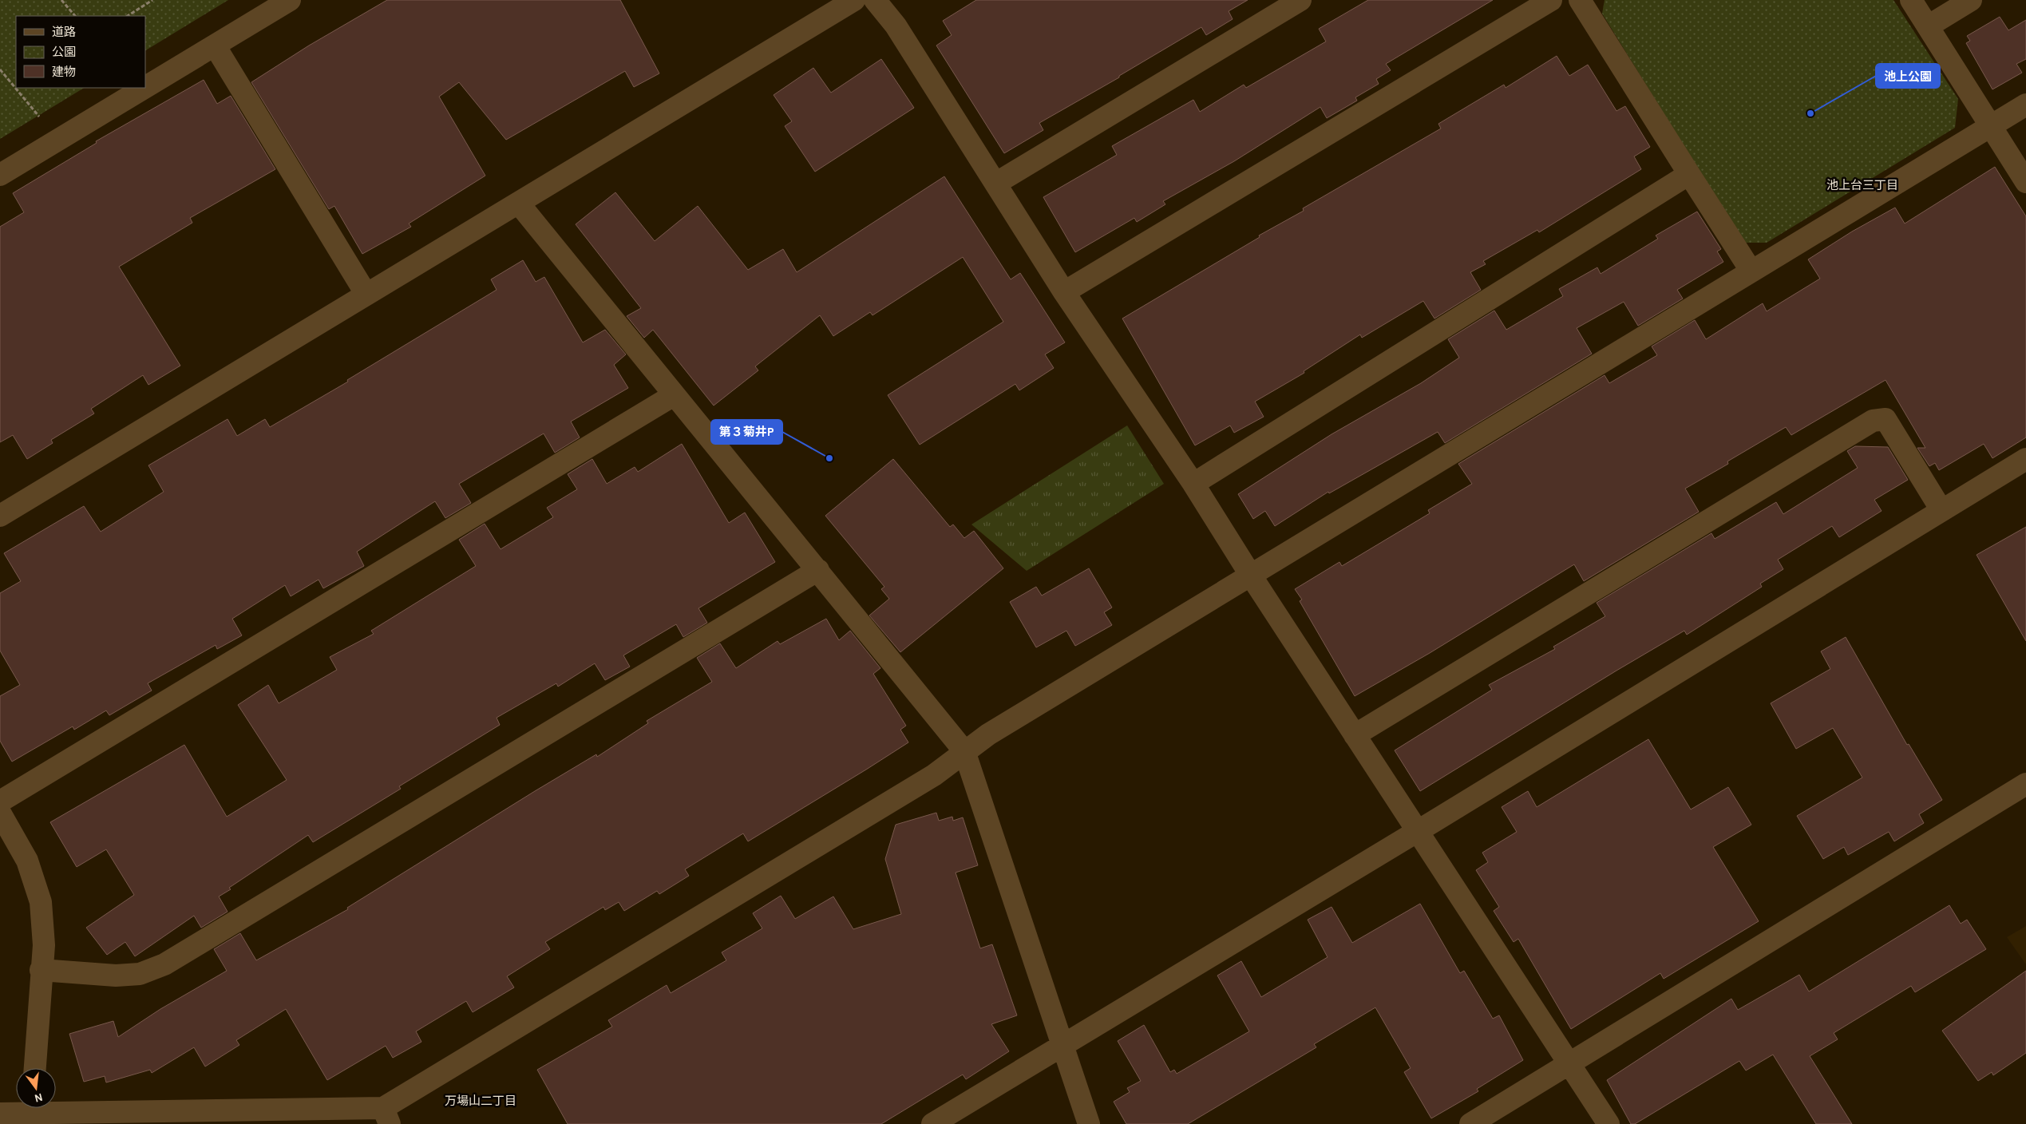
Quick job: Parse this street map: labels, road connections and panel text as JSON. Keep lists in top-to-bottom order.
{
  "districts": ["池上台三丁目", "万場山二丁目"],
  "places": ["池上公園", "第３菊井P"],
  "legend": ["道路", "公園", "建物"],
  "north": "bottom"
}
